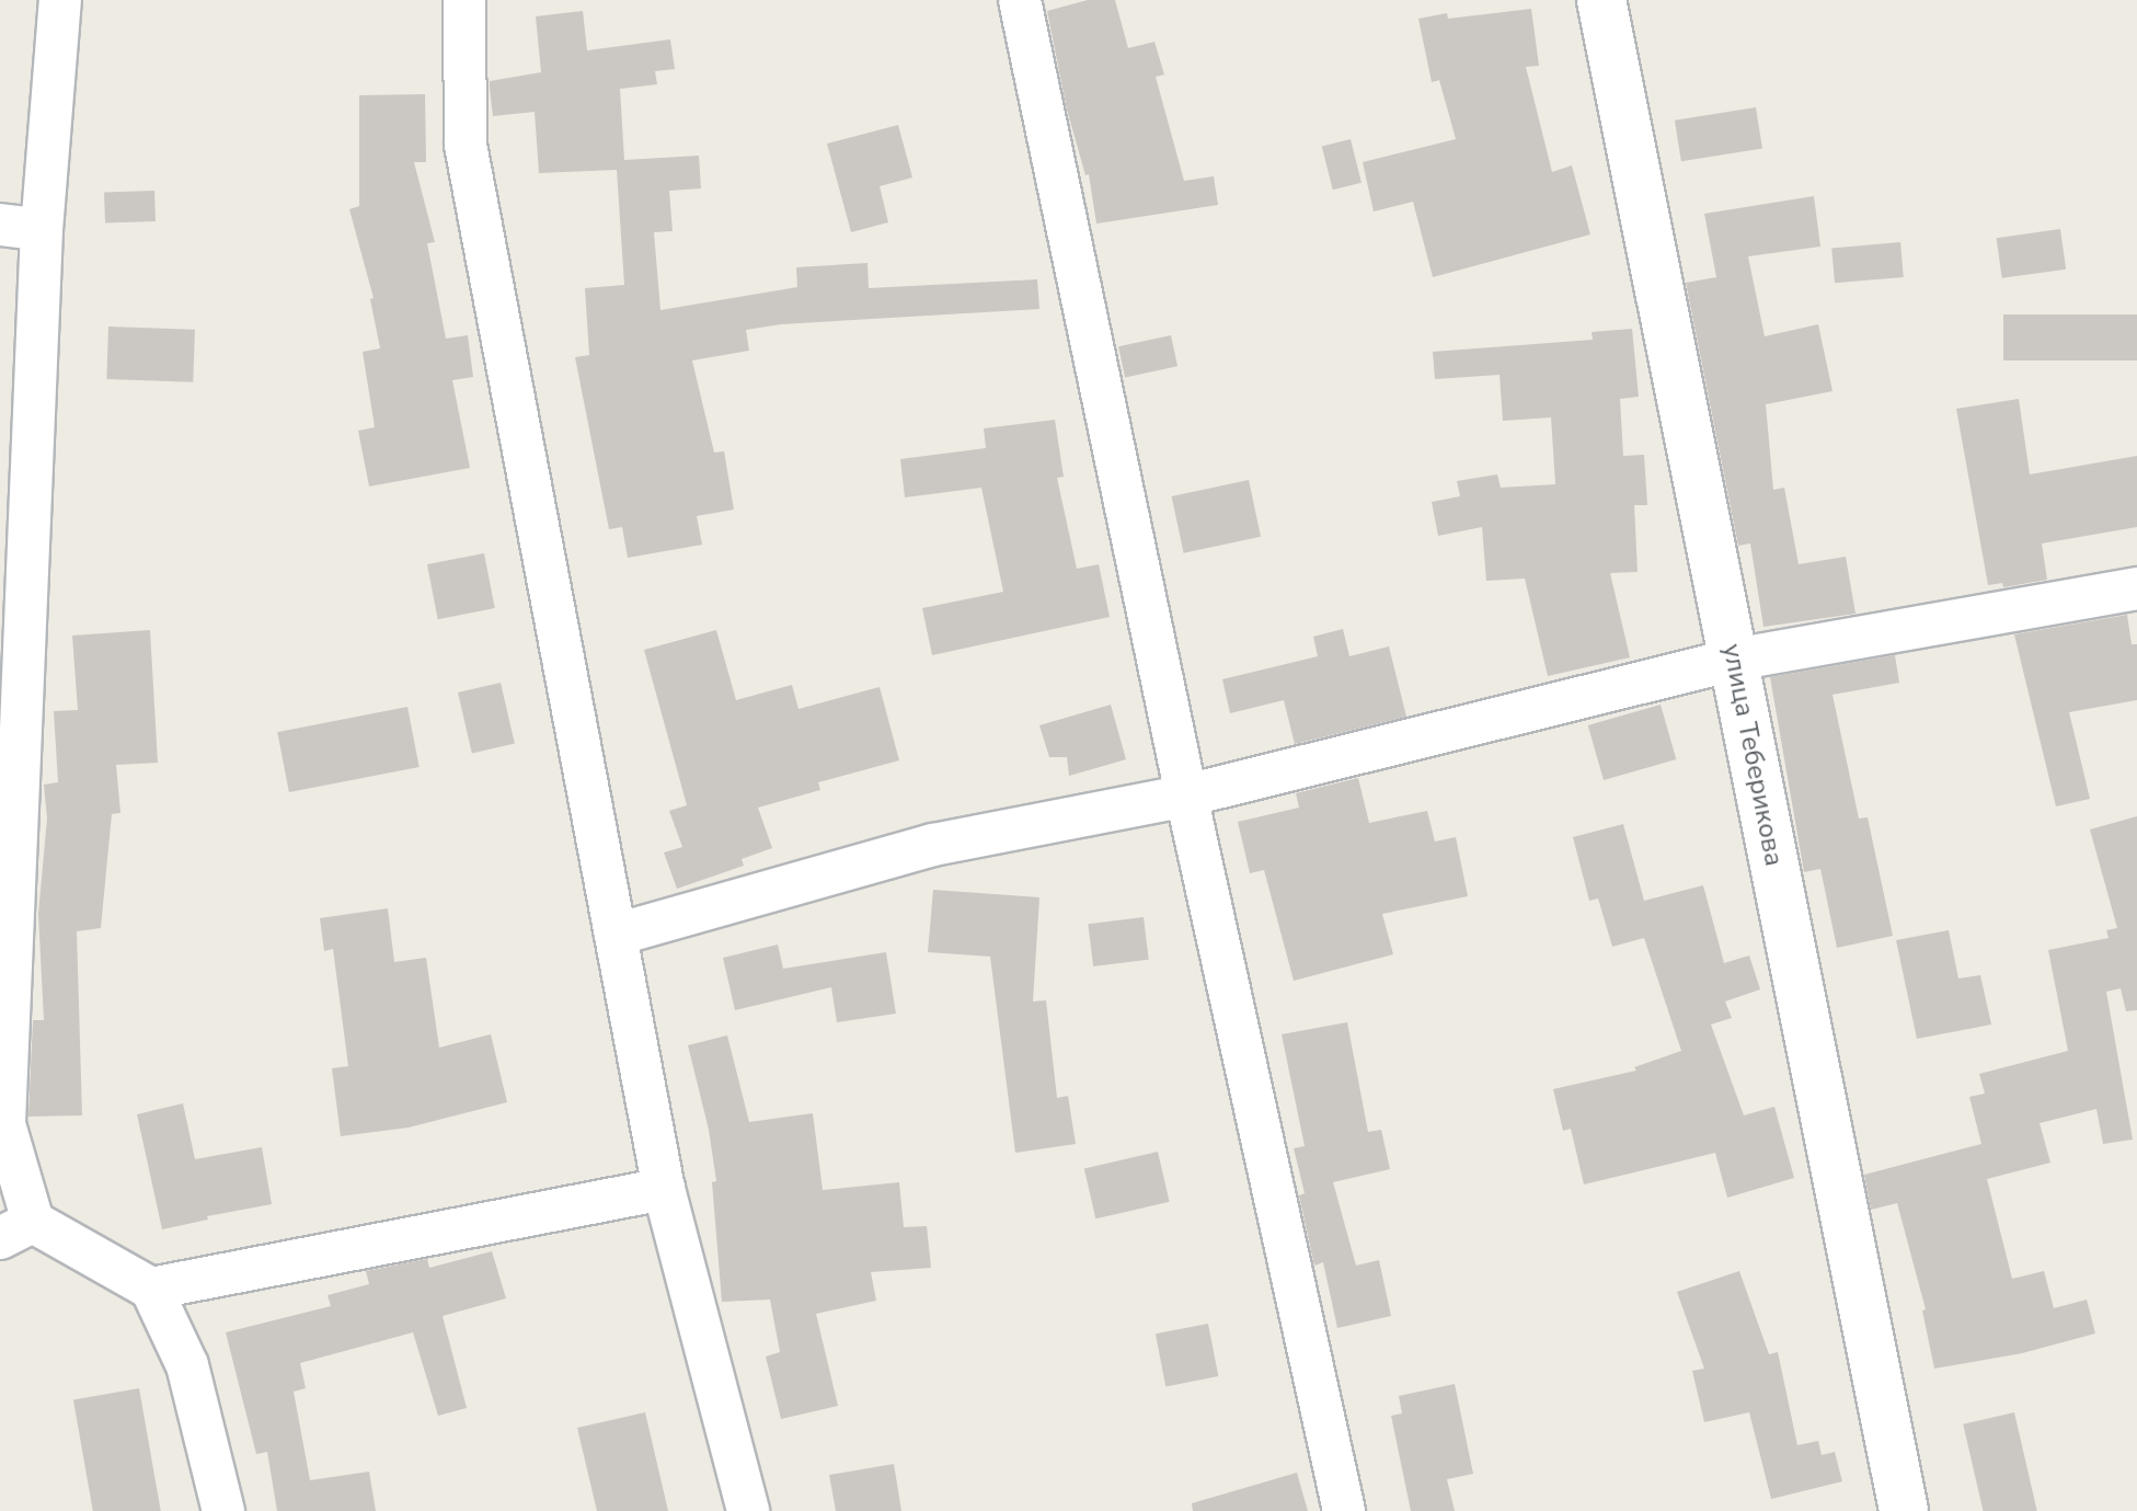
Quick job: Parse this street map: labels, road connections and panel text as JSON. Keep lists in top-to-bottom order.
{
  "streets": {
    "street": ["улица Теберикова"]
  }
}
